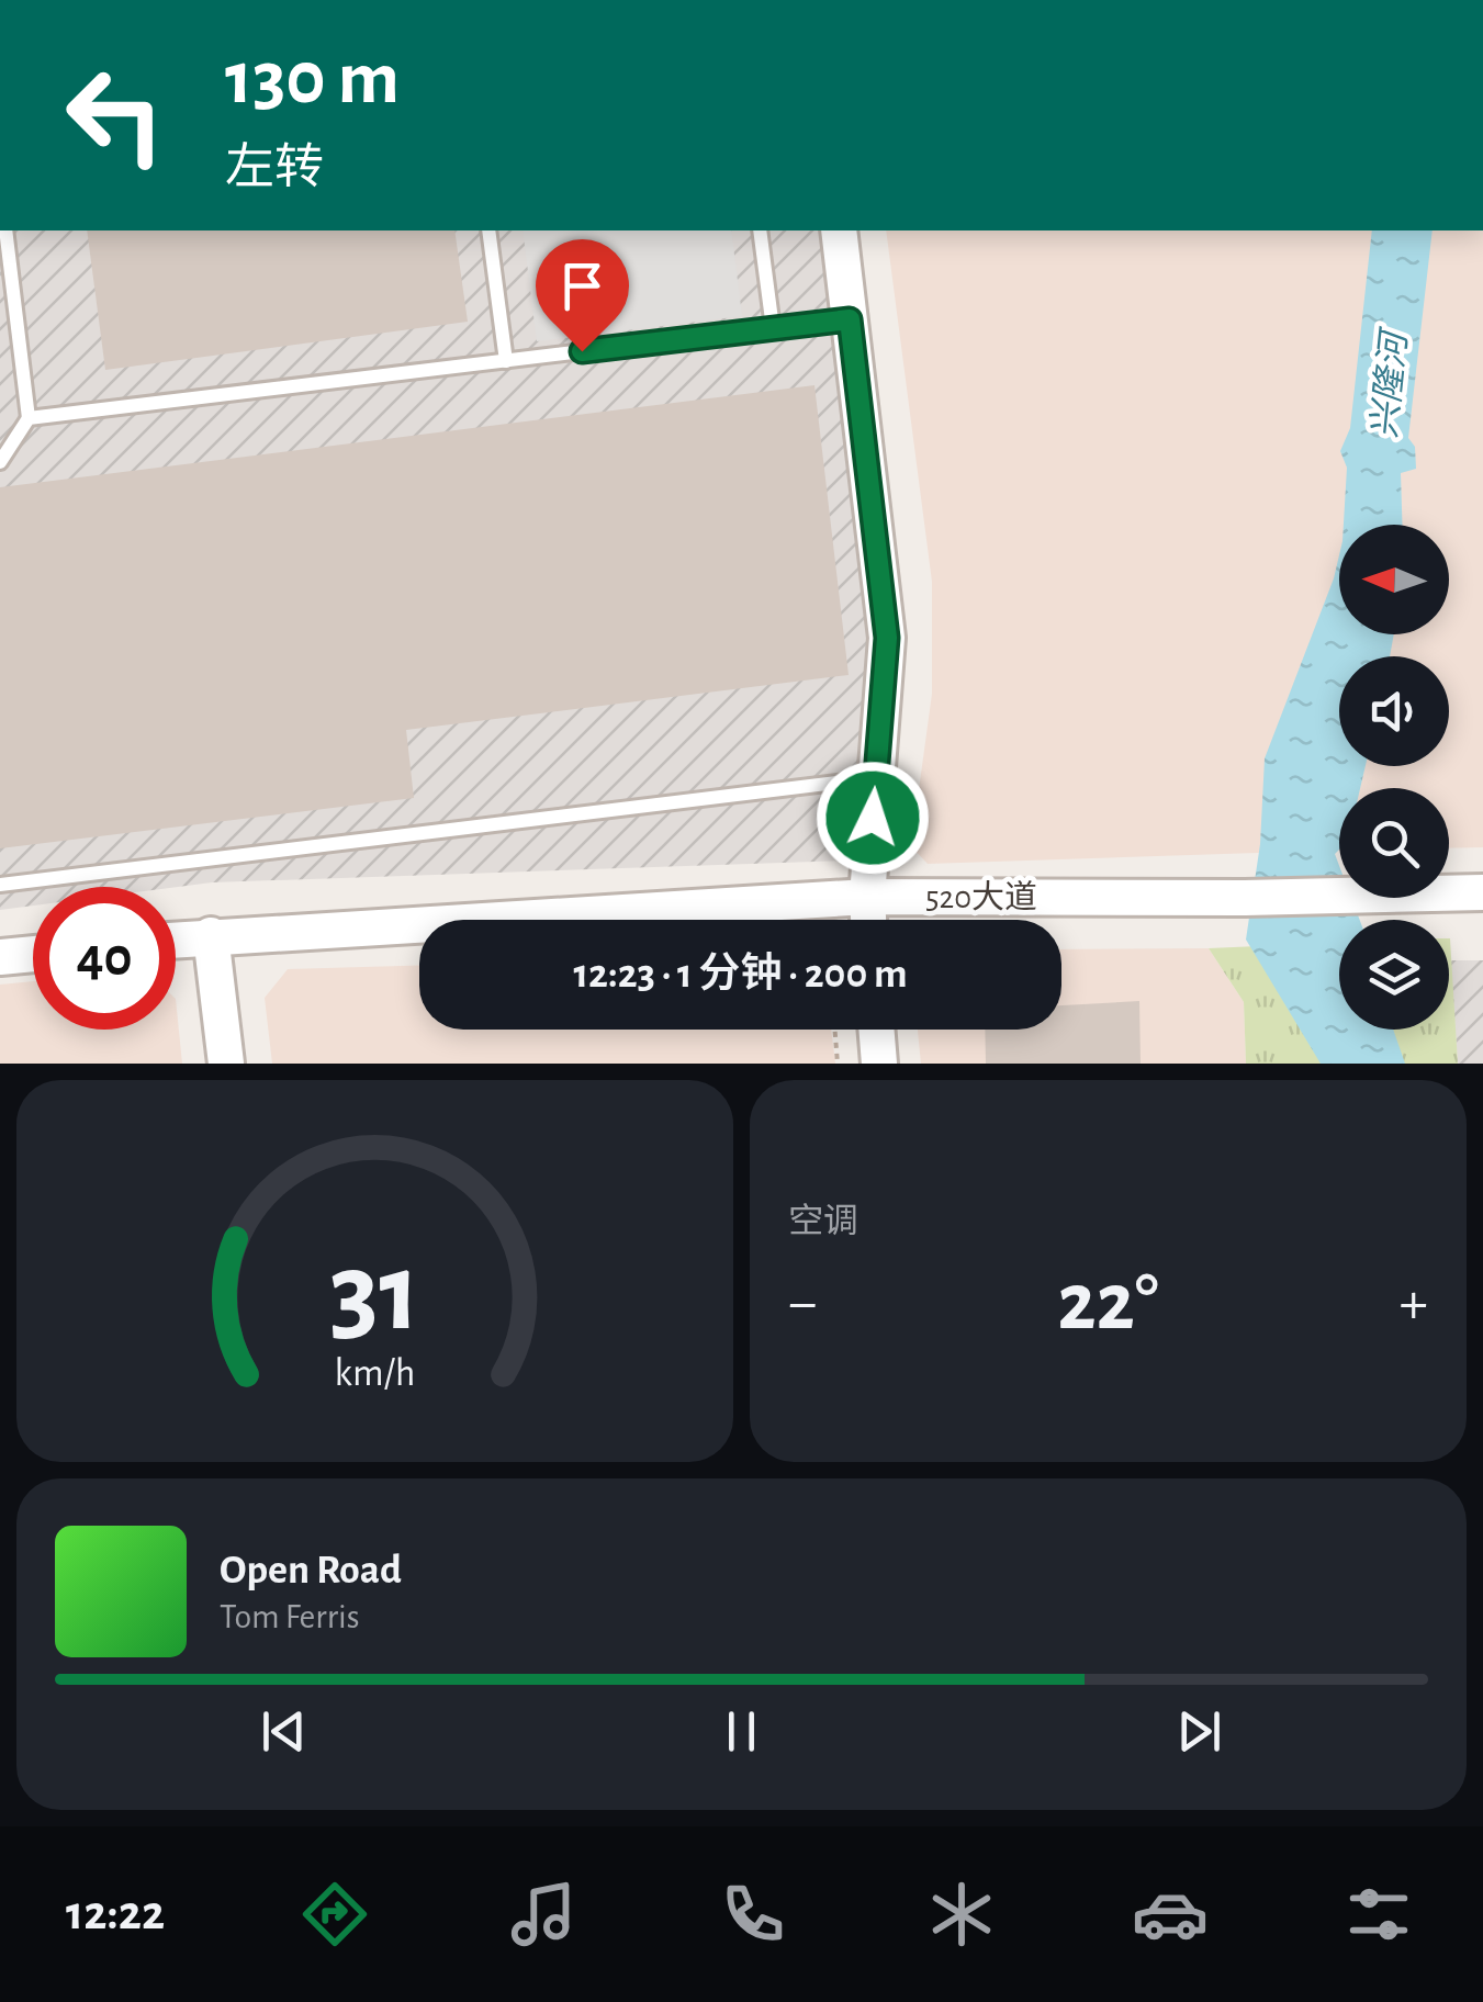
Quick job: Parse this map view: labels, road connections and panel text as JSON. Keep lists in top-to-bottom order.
{
  "streets": {
    "street": ["520大道"]
  },
  "water": ["兴隆河"],
  "north": "left",
  "page": {
    "turn": ["130 m", "左转"],
    "limit": "40",
    "trip": "12:23 · 1 分钟 · 200 m",
    "tile": "空调",
    "heat": ["−", "22°", "+"],
    "song": ["Open Road", "Tom Ferris"],
    "tabs": "12:22",
    "gauge": ["31", "km/h"]
  }
}
